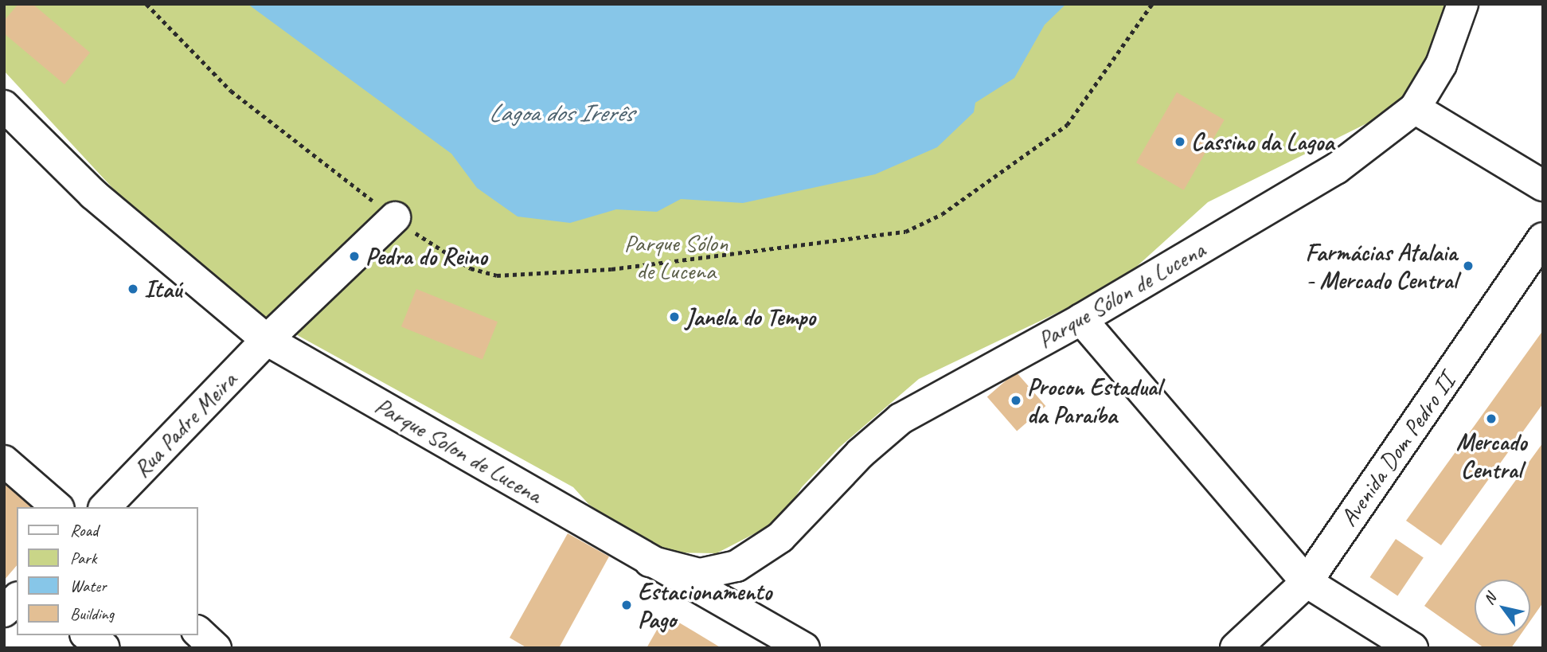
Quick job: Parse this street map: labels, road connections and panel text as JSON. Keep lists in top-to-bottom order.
{
  "streets": {
    "main road": [
      "Parque Sólon de Lucena",
      "Rua Padre Meira",
      "Parque Solon de Lucena",
      "Avenida Dom Pedro II"
    ]
  },
  "crossings": [
    ["Parque Sólon de Lucena", "Parque Solon de Lucena"],
    ["Rua Padre Meira", "Parque Solon de Lucena"]
  ],
  "water": ["Lagoa dos Irerês"],
  "parks": ["Parque Sólon de Lucena"],
  "places": [
    "Cassino da Lagoa",
    "Pedra do Reino",
    "Farmácias Atalaia - Mercado Central",
    "Itaú",
    "Janela do Tempo",
    "Procon Estadual da Paraíba",
    "Mercado Central",
    "Estacionamento Pago"
  ],
  "legend": [
    "Road",
    "Park",
    "Water",
    "Building"
  ],
  "north": "top left"
}
